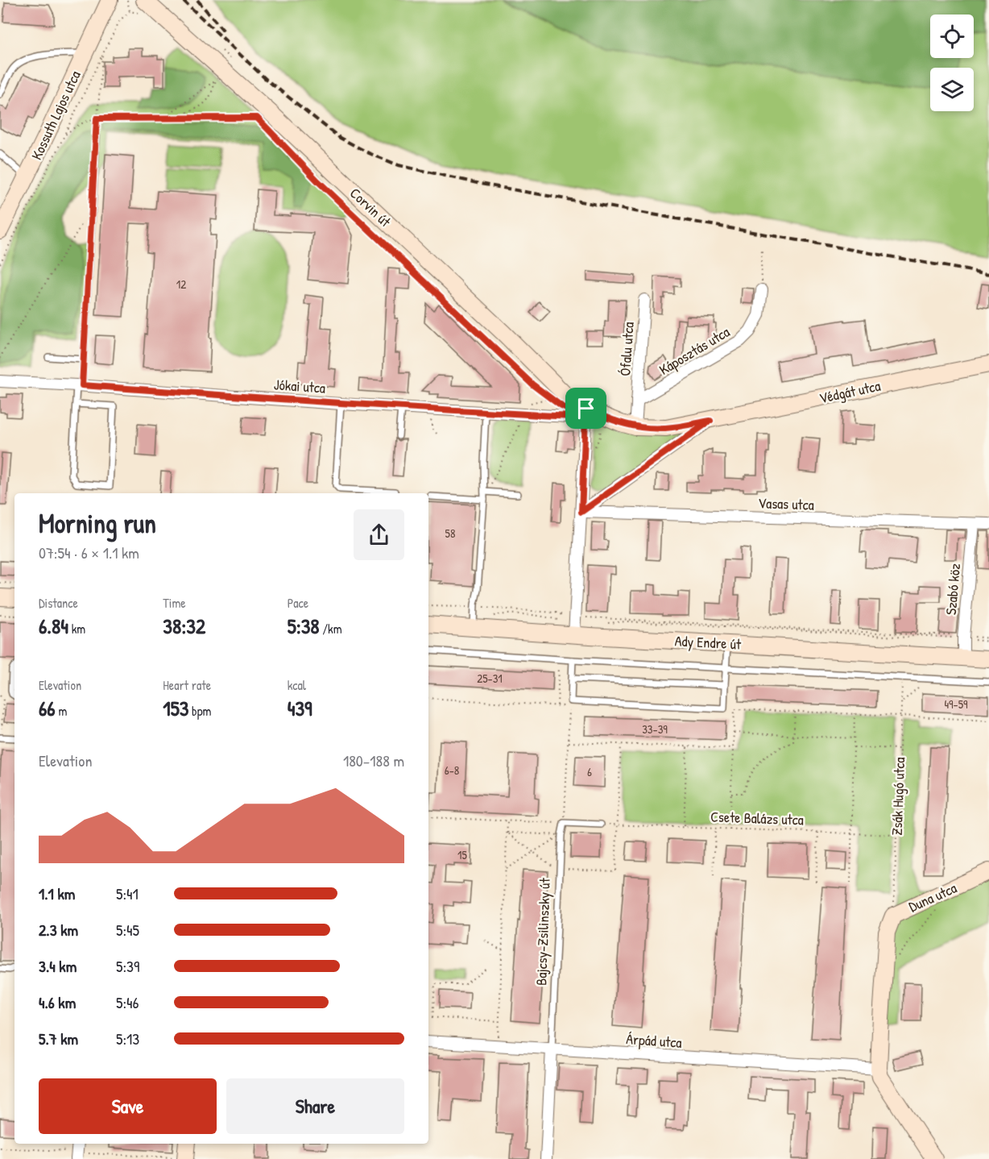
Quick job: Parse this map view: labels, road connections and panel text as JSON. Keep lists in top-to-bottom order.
{
  "streets": {
    "street": [
      "Kossuth Lajos utca",
      "Corvin út",
      "Ófalu utca",
      "Káposztás utca",
      "Jókai utca",
      "Védgát utca",
      "Vasas utca",
      "Szabó köz",
      "Ady Endre út",
      "Duna utca",
      "Bajcsy-Zsilinszky út",
      "Árpád utca"
    ],
    "path": ["Zsák Hugó utca", "Csete Balázs utca"]
  },
  "crossings": [
    ["Corvin út", "Jókai utca"],
    ["Corvin út", "Védgát utca"],
    ["Ófalu utca", "Káposztás utca"],
    ["Jókai utca", "Védgát utca"],
    ["Védgát utca", "Vasas utca"],
    ["Vasas utca", "Szabó köz"],
    ["Szabó köz", "Ady Endre út"],
    ["Ady Endre út", "Zsák Hugó utca"],
    ["Zsák Hugó utca", "Csete Balázs utca"],
    ["Zsák Hugó utca", "Duna utca"],
    ["Bajcsy-Zsilinszky út", "Árpád utca"]
  ],
  "house_numbers": [
    "12",
    "58",
    "25-31",
    "49-59",
    "33-39",
    "6-8",
    "6",
    "15"
  ],
  "page": {
    "heading": ["Morning run", "07:54 · 6 × 1.1 km"],
    "stats": [
      ["Distance", "6.84 km"],
      ["Time", "38:32"],
      ["Pace", "5:38 /km"],
      ["Elevation", "66 m"],
      ["Heart rate", "153 bpm"],
      ["kcal", "439"]
    ],
    "chart": ["Elevation", "180–188 m"],
    "list": [
      {
        "name": "1.1 km",
        "note": "5:41"
      },
      {
        "name": "2.3 km",
        "note": "5:45"
      },
      {
        "name": "3.4 km",
        "note": "5:39"
      },
      {
        "name": "4.6 km",
        "note": "5:46"
      },
      {
        "name": "5.7 km",
        "note": "5:13"
      }
    ],
    "buttons": ["Save", "Share"]
  }
}
